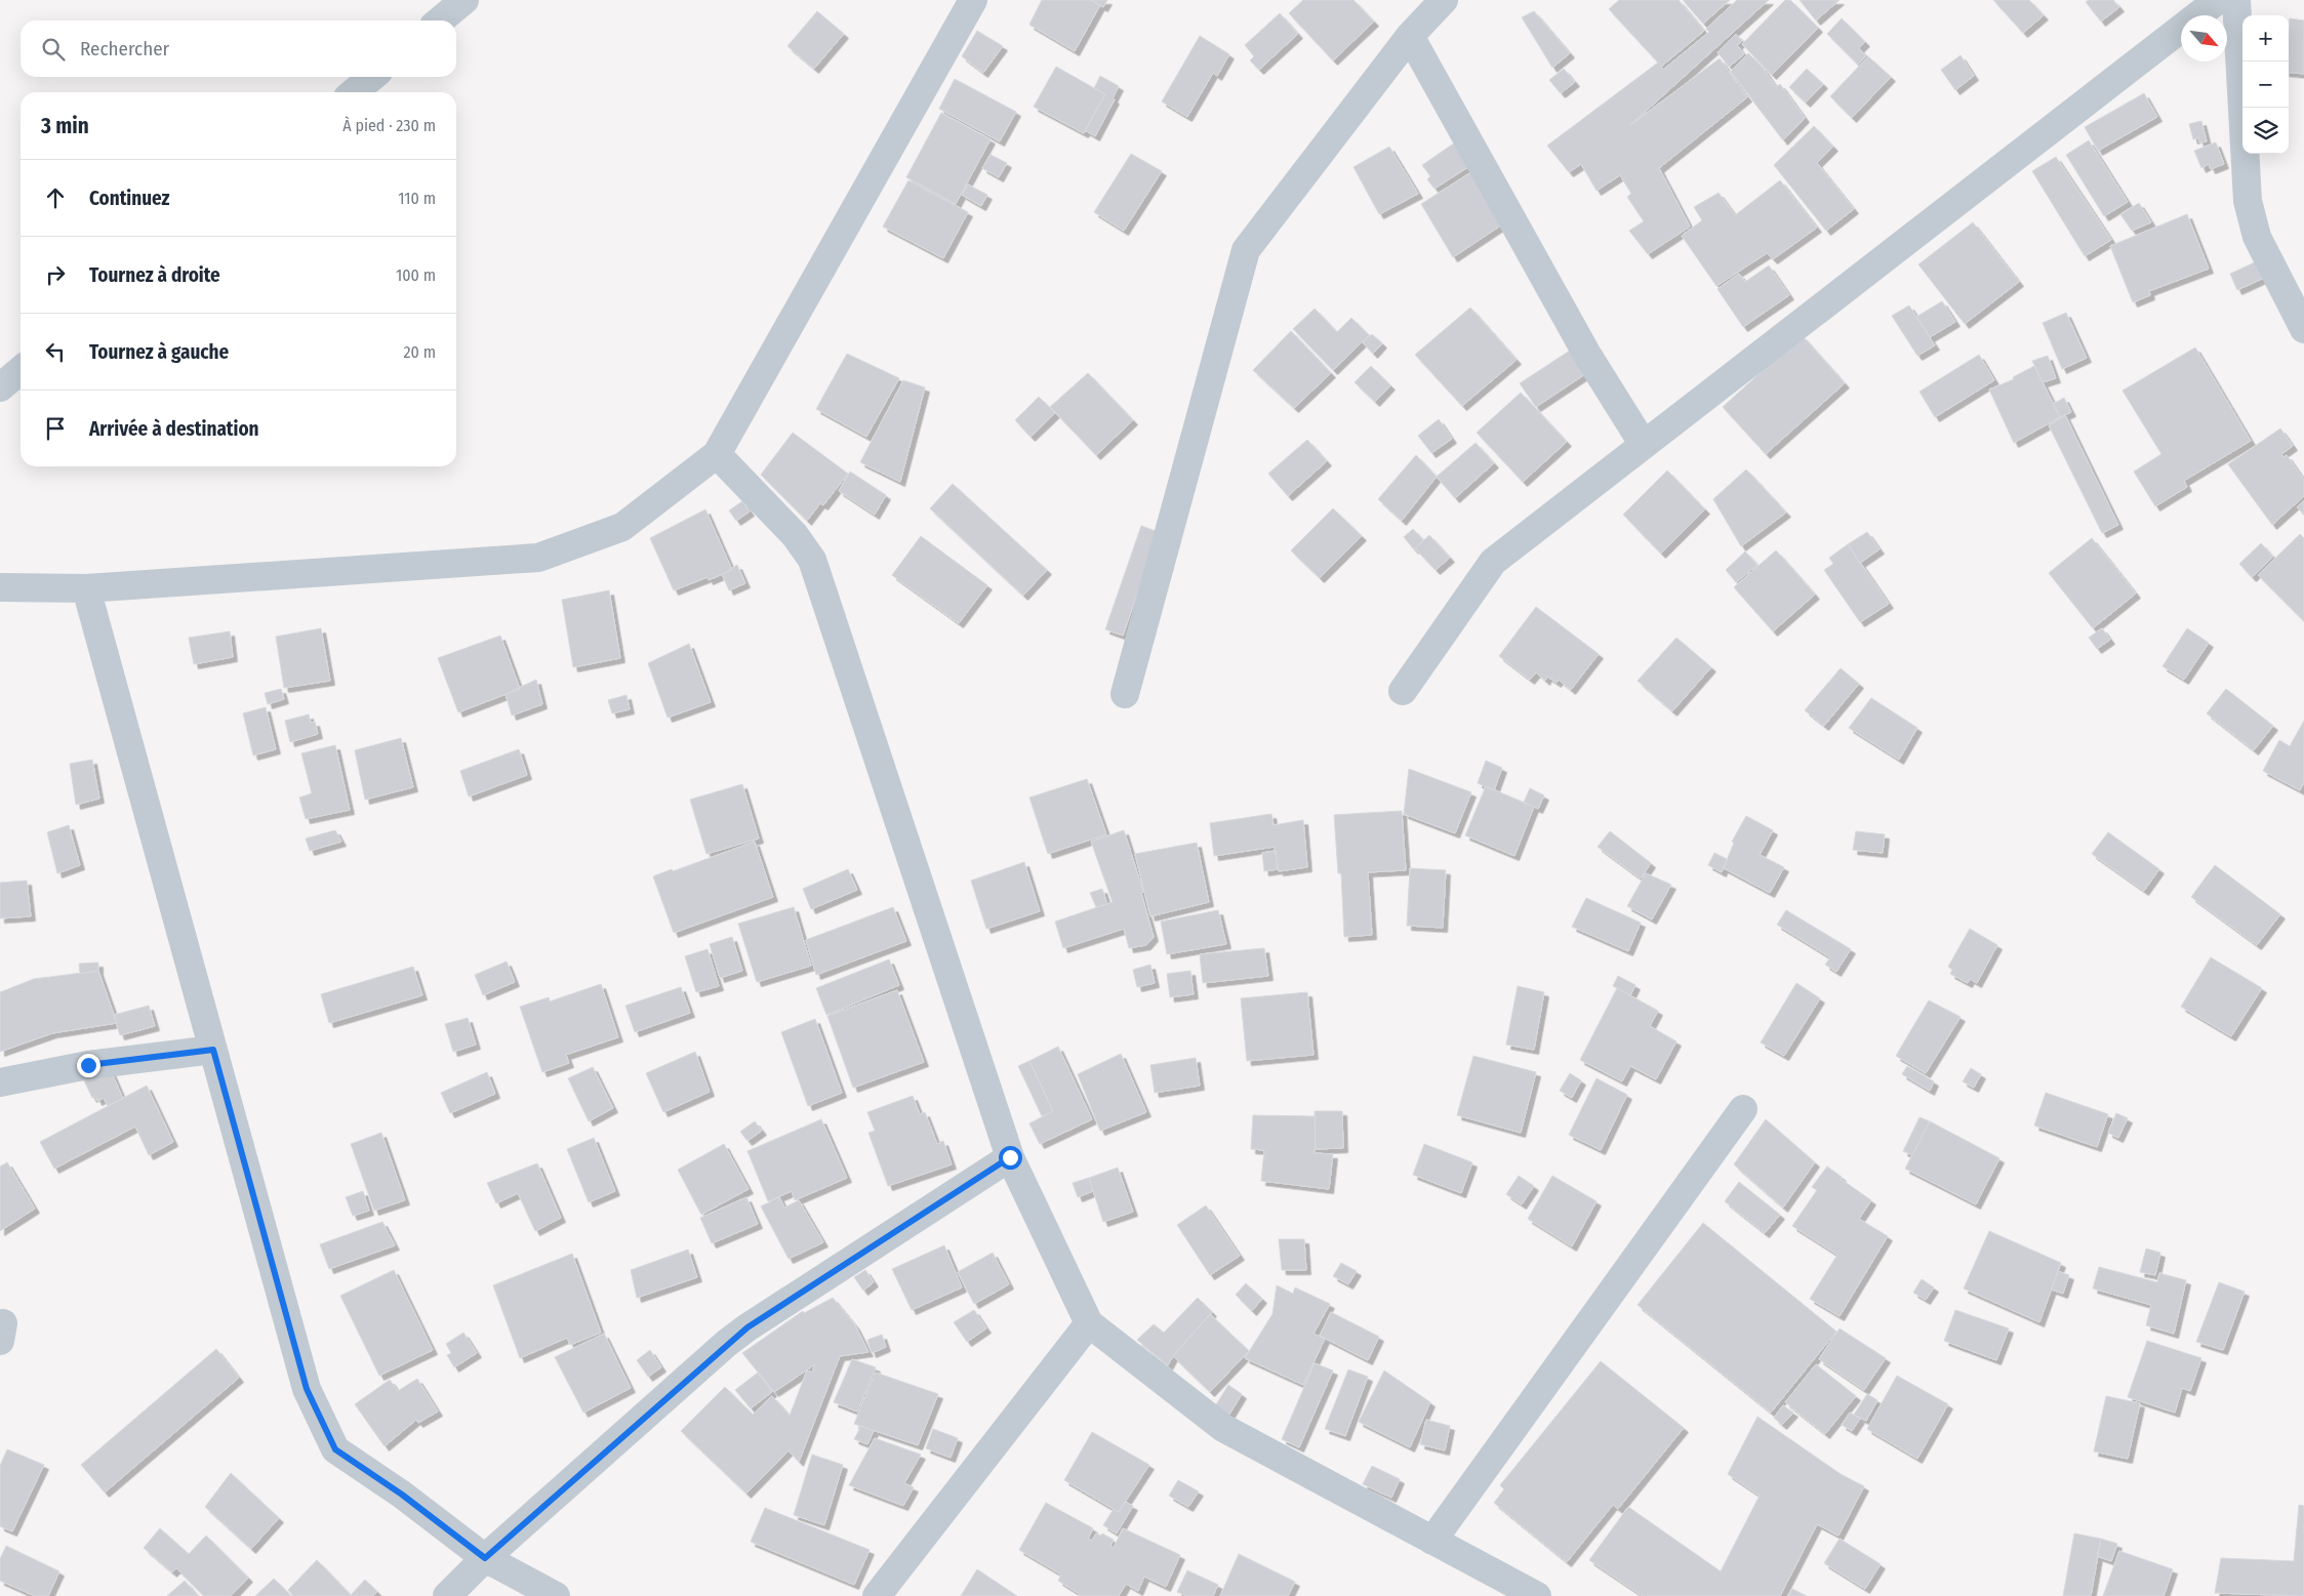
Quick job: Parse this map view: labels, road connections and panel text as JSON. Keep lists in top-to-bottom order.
{
  "north": "bottom right",
  "page": {
    "map_buttons": ["+", "−"],
    "search": "Rechercher",
    "heading": ["3 min", "À pied · 230 m"],
    "list": [
      ["Continuez", "110 m"],
      ["Tournez à droite", "100 m"],
      ["Tournez à gauche", "20 m"],
      "Arrivée à destination"
    ]
  }
}
